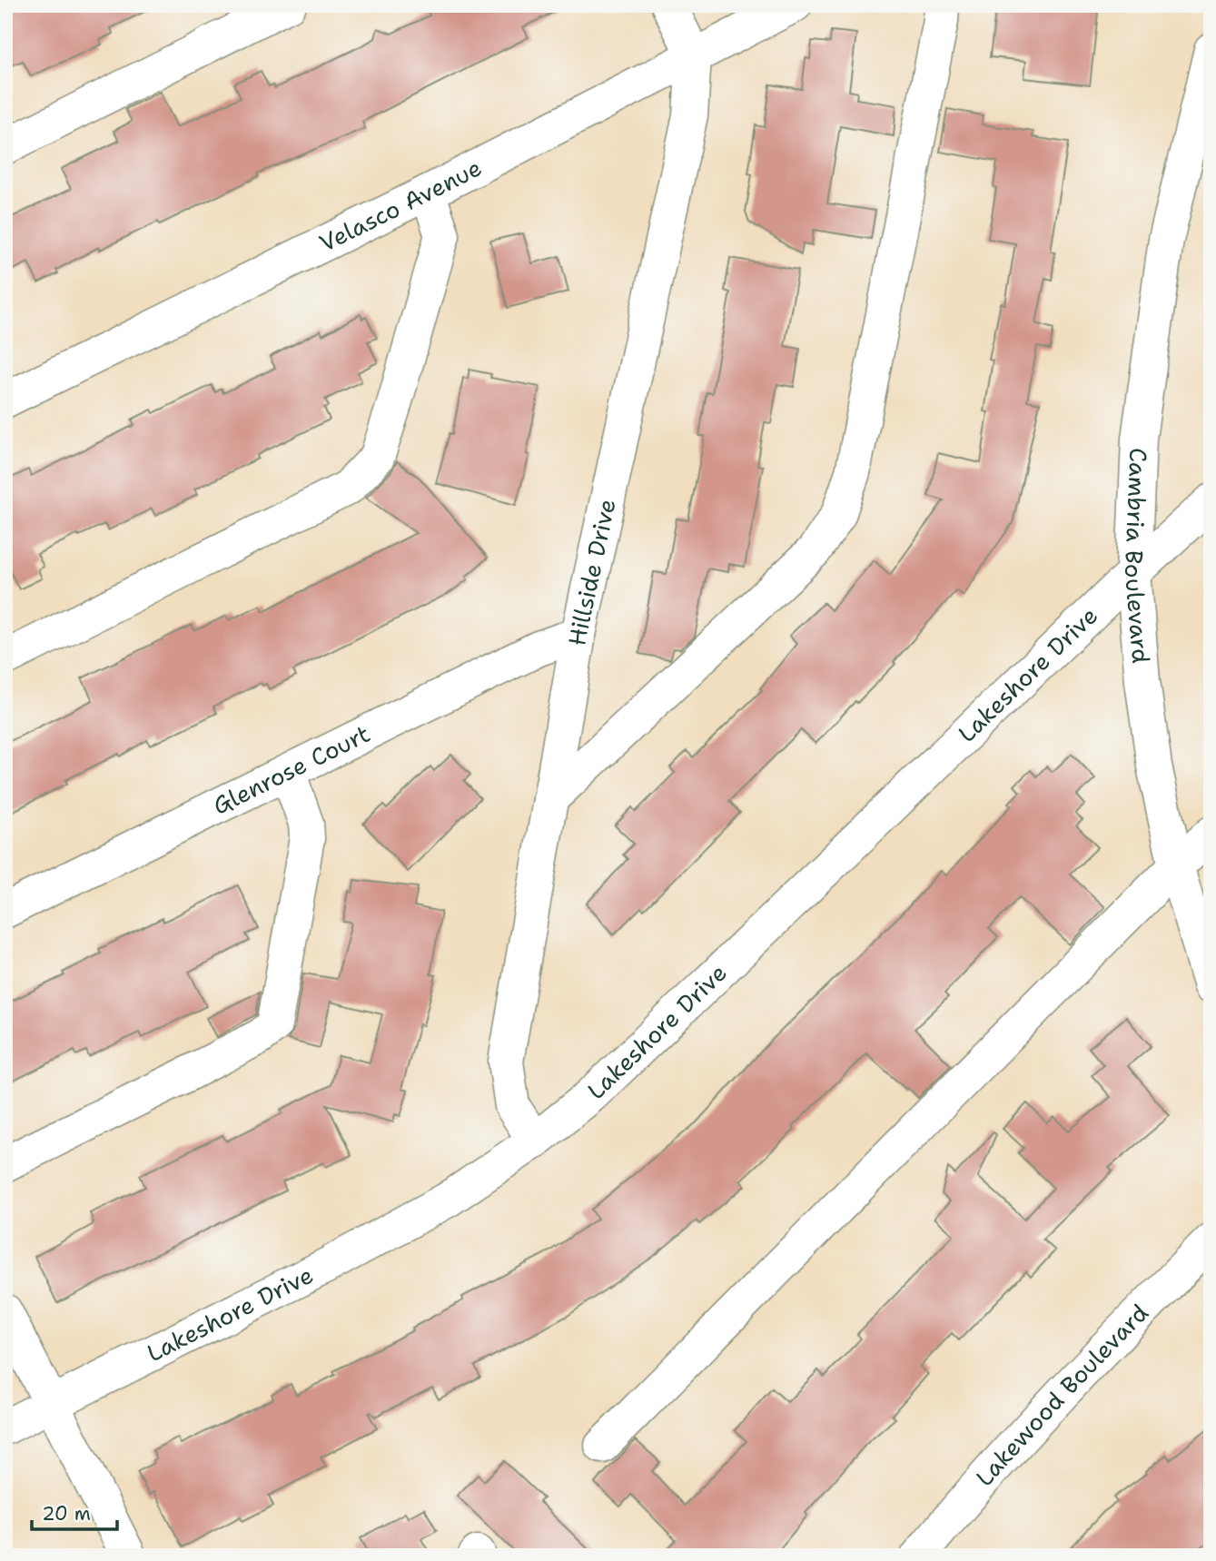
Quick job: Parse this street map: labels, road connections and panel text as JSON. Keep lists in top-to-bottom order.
{
  "streets": {
    "street": [
      "Velasco Avenue",
      "Cambria Boulevard",
      "Hillside Drive",
      "Lakeshore Drive",
      "Glenrose Court",
      "Lakewood Boulevard"
    ]
  },
  "crossings": [
    ["Velasco Avenue", "Hillside Drive"],
    ["Cambria Boulevard", "Lakeshore Drive"],
    ["Hillside Drive", "Lakeshore Drive"],
    ["Hillside Drive", "Glenrose Court"]
  ],
  "scale_bar": "20 m"
}
